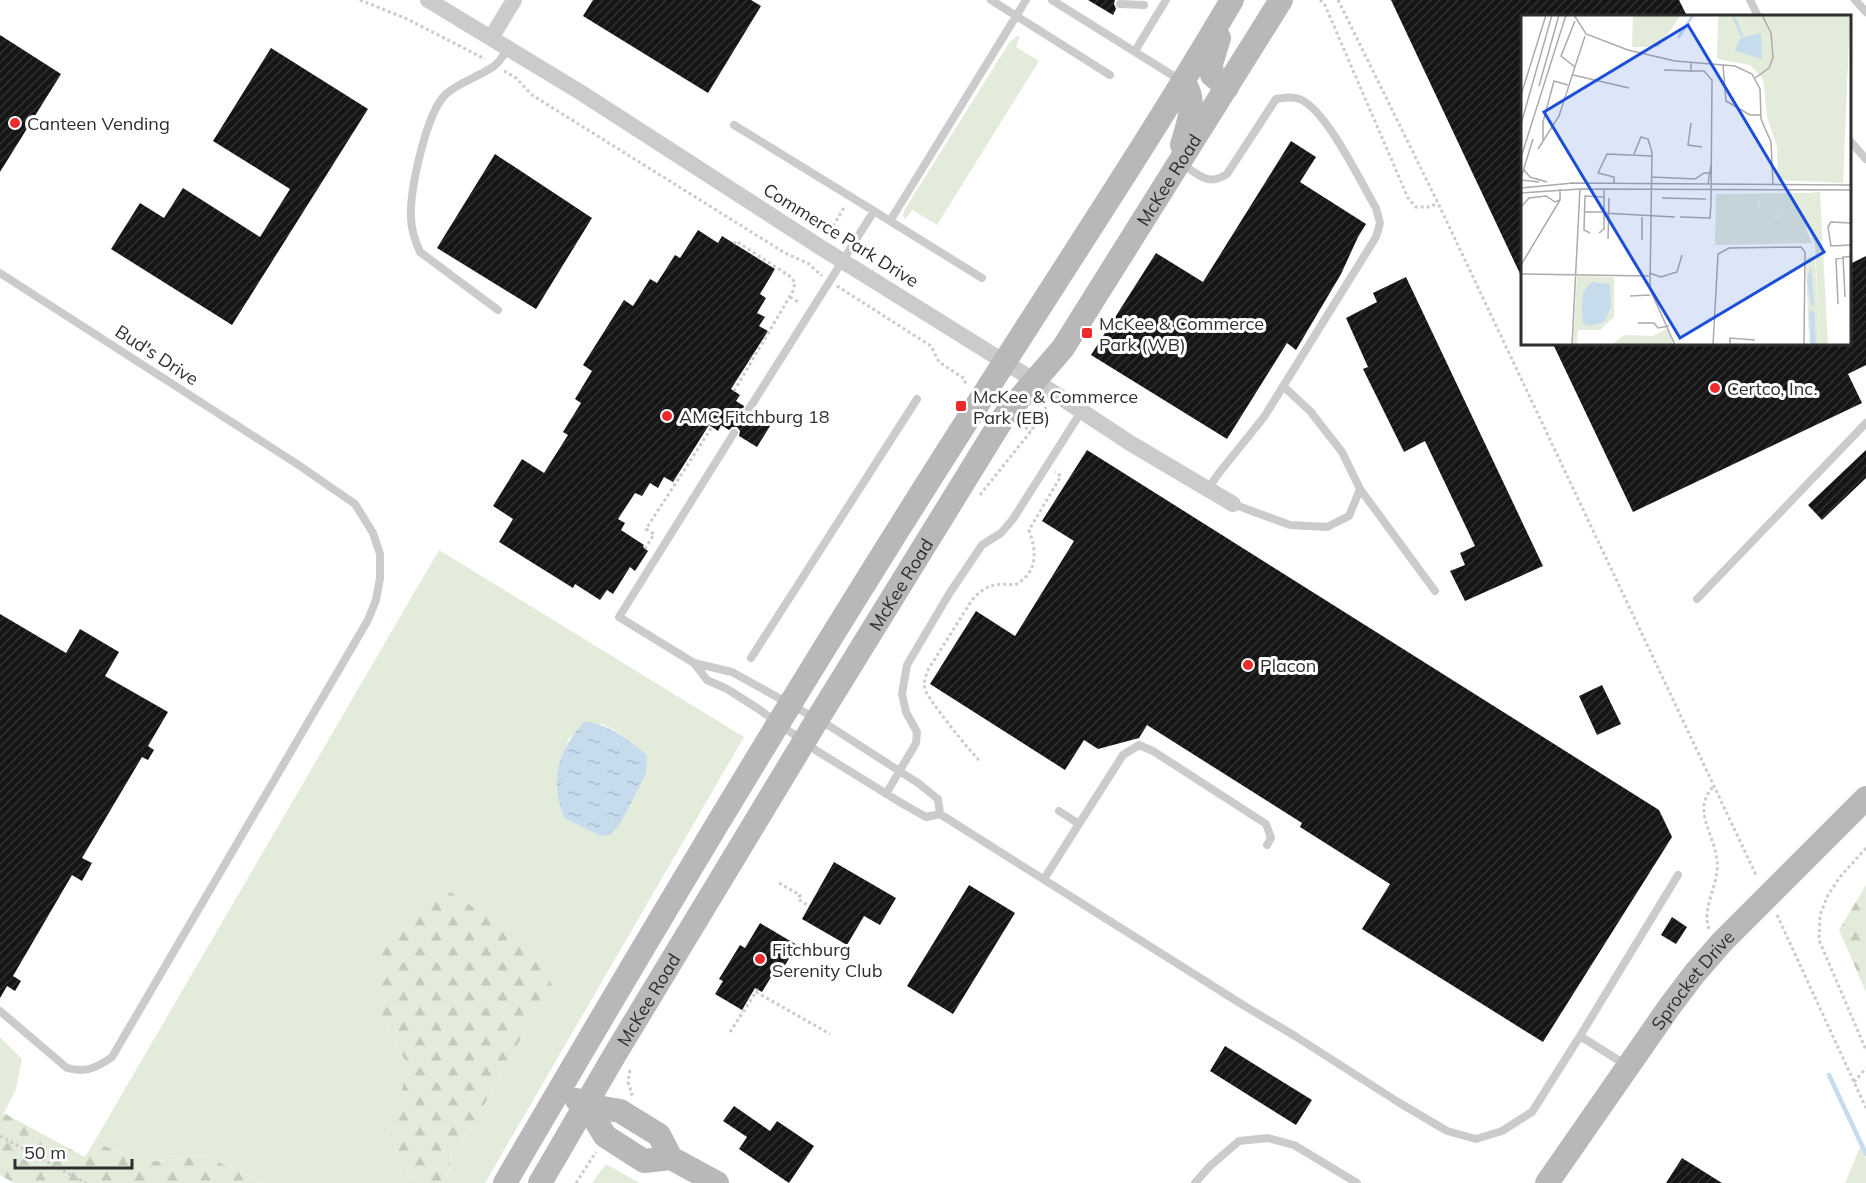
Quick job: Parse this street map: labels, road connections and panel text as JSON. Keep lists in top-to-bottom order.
{
  "streets": {
    "main road": ["McKee Road", "Sprocket Drive"],
    "street": ["Commerce Park Drive"],
    "lane": ["Bud's Drive"]
  },
  "crossings": [
    ["McKee Road", "Commerce Park Drive"]
  ],
  "places": {
    "other": [
      "Canteen Vending",
      "Certco, Inc.",
      "AMC Fitchburg 18",
      "Placon",
      "Fitchburg Serenity Club"
    ],
    "transit": ["McKee & Commerce Park (WB)", "McKee & Commerce Park (EB)"]
  },
  "scale_bar": "50 m"
}
